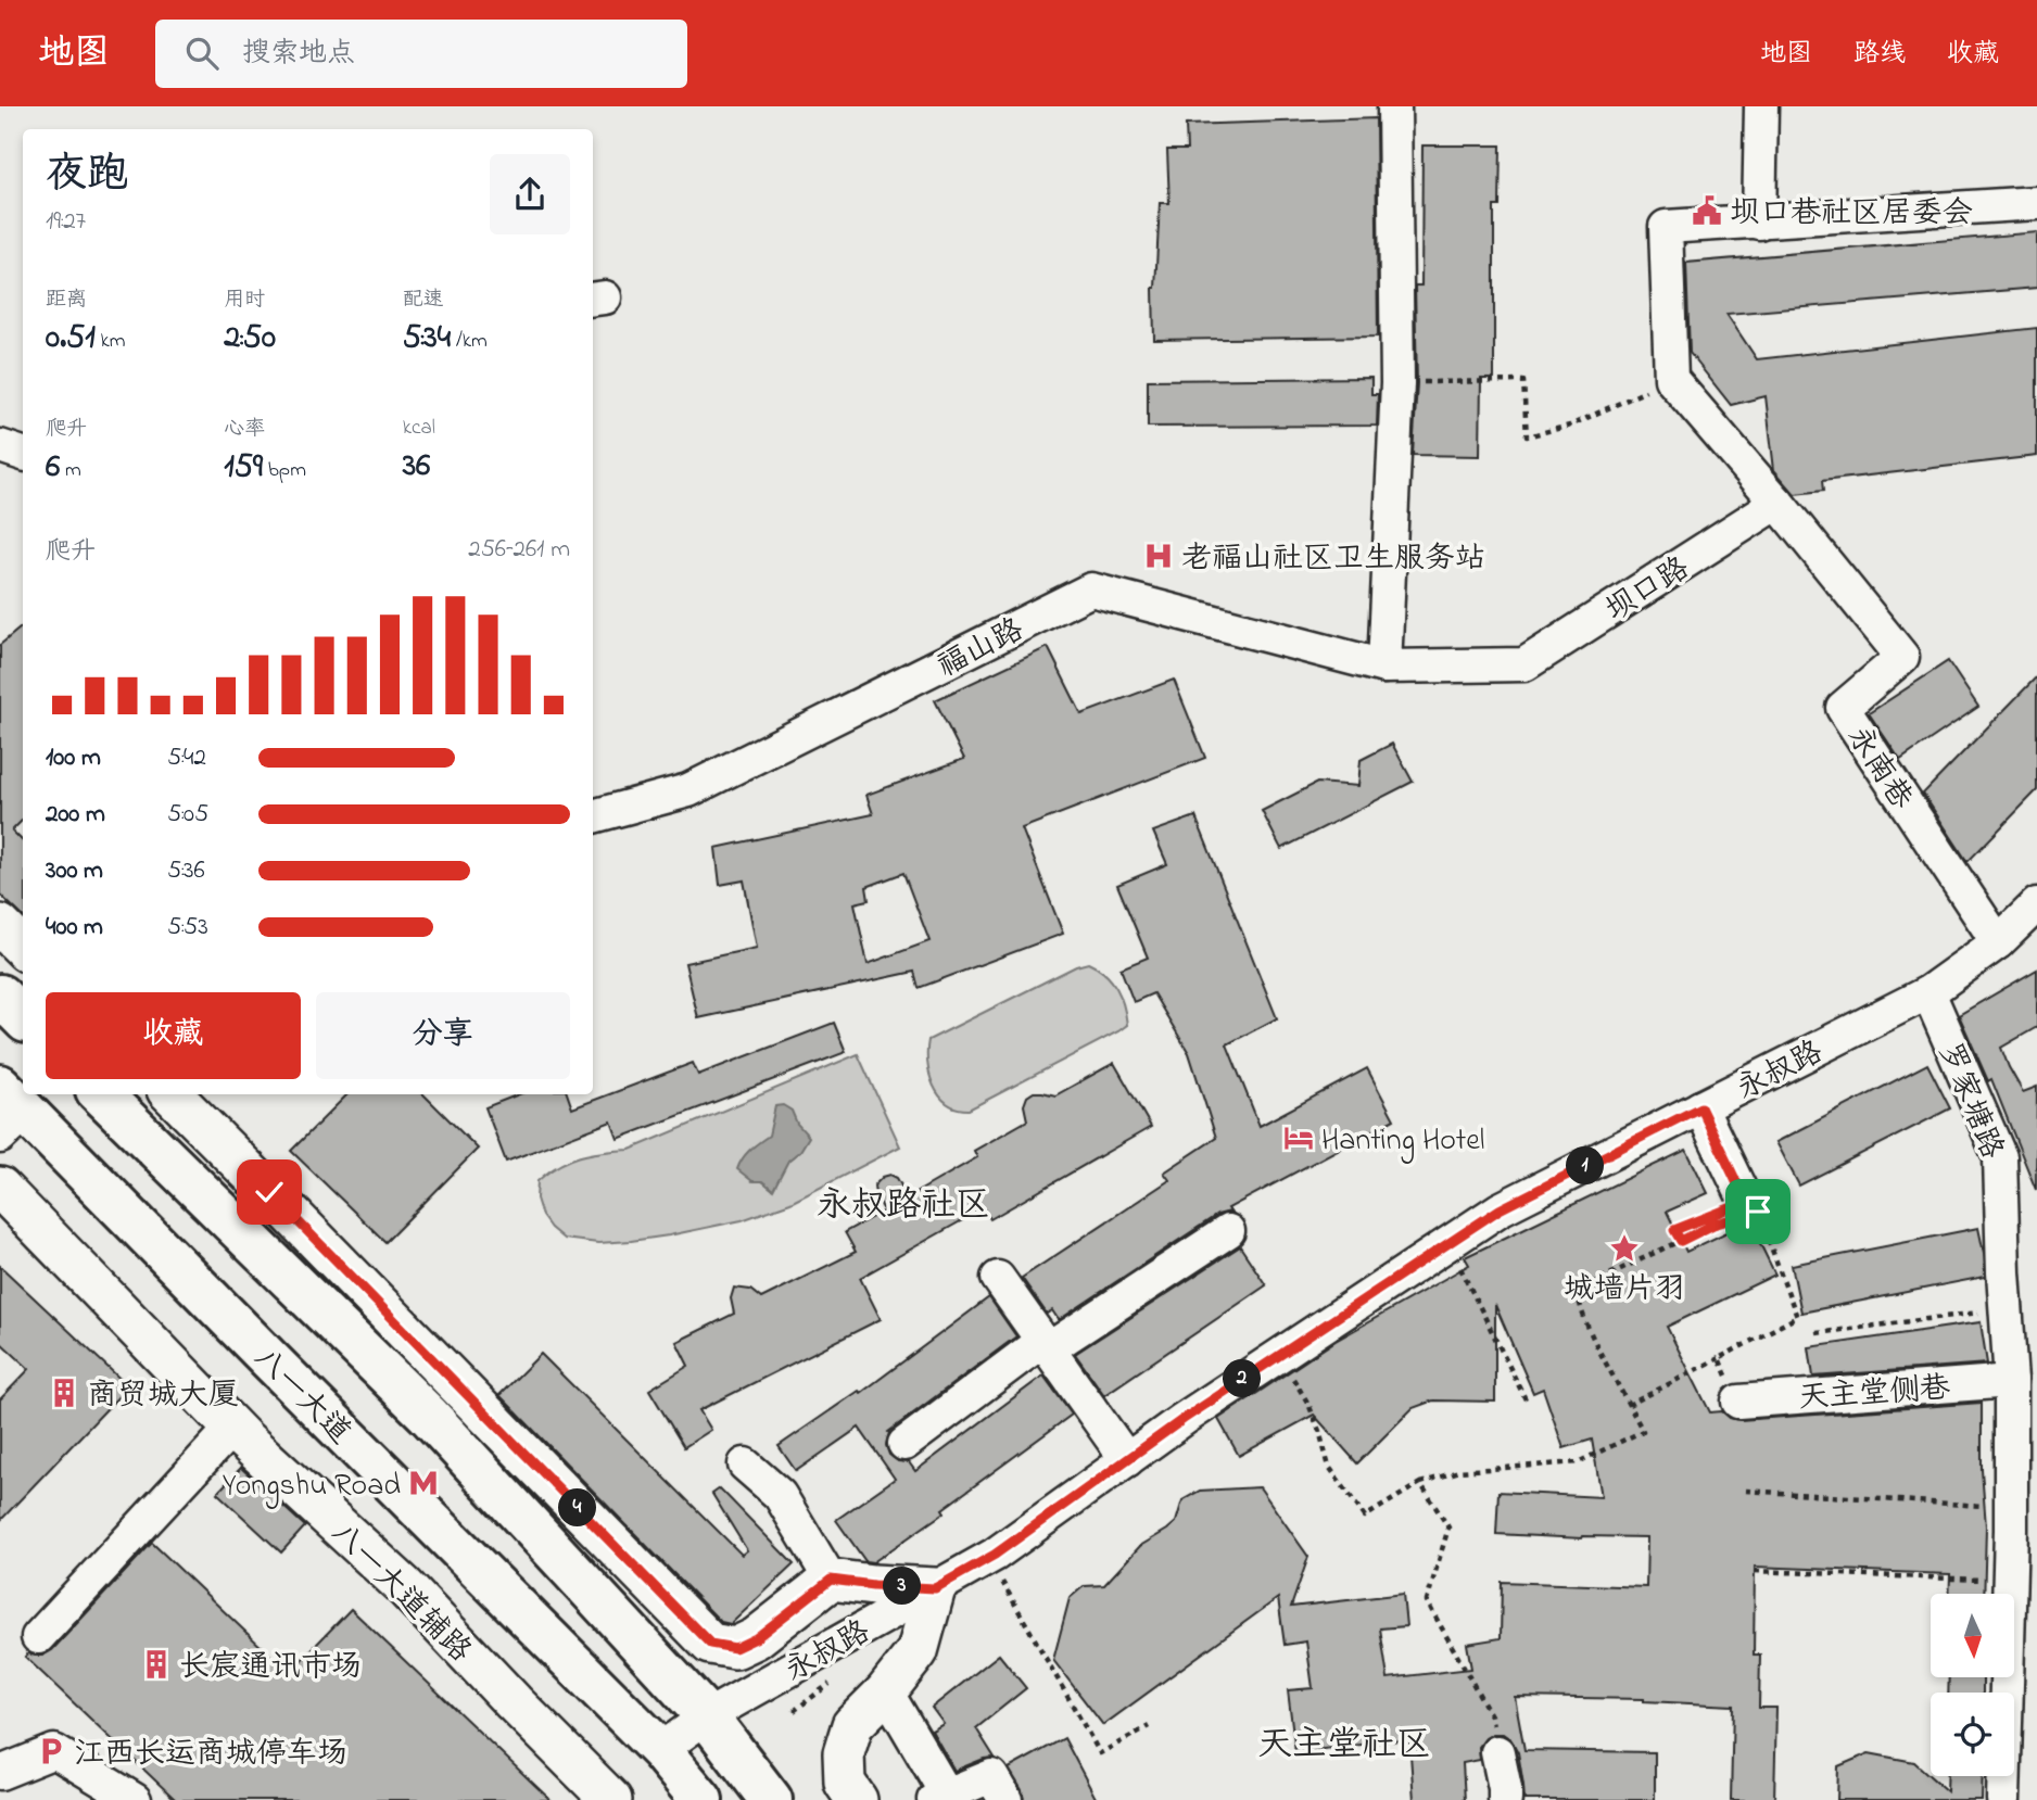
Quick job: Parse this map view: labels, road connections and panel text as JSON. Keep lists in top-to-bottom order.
{
  "streets": {
    "highway": ["八一大道"],
    "main road": ["八一大道辅路"],
    "street": [
      "坝口路",
      "福山路",
      "永南巷",
      "永叔路",
      "罗家塘路",
      "天主堂侧巷"
    ]
  },
  "crossings": [
    ["坝口路", "福山路"],
    ["坝口路", "永南巷"],
    ["永南巷", "永叔路"],
    ["永叔路", "罗家塘路"],
    ["永叔路", "八一大道"],
    ["罗家塘路", "天主堂侧巷"]
  ],
  "districts": ["永叔路社区", "天主堂社区"],
  "places": {
    "public building": ["坝口巷社区居委会"],
    "hospital": ["老福山社区卫生服务站"],
    "hotel": ["Hanting Hotel"],
    "place": ["城墙片羽"],
    "building": ["商贸城大厦", "长宸通讯市场"],
    "metro station": ["Yongshu Road"],
    "parking": ["江西长运商城停车场"]
  },
  "north": "bottom",
  "page": {
    "header": "地图",
    "search": "搜索地点",
    "nav": ["地图", "路线", "收藏"],
    "heading": ["夜跑", "19:27"],
    "stats": [
      ["距离", "0.51 km"],
      ["用时", "2:50"],
      ["配速", "5:34 /km"],
      ["爬升", "6 m"],
      ["心率", "159 bpm"],
      ["kcal", "36"]
    ],
    "chart": ["爬升", "256–261 m"],
    "list": [
      {
        "name": "100 m",
        "note": "5:42"
      },
      {
        "name": "200 m",
        "note": "5:05"
      },
      {
        "name": "300 m",
        "note": "5:36"
      },
      {
        "name": "400 m",
        "note": "5:53"
      }
    ],
    "buttons": ["收藏", "分享"],
    "pins": [
      "1",
      "2",
      "4",
      "3"
    ]
  }
}
